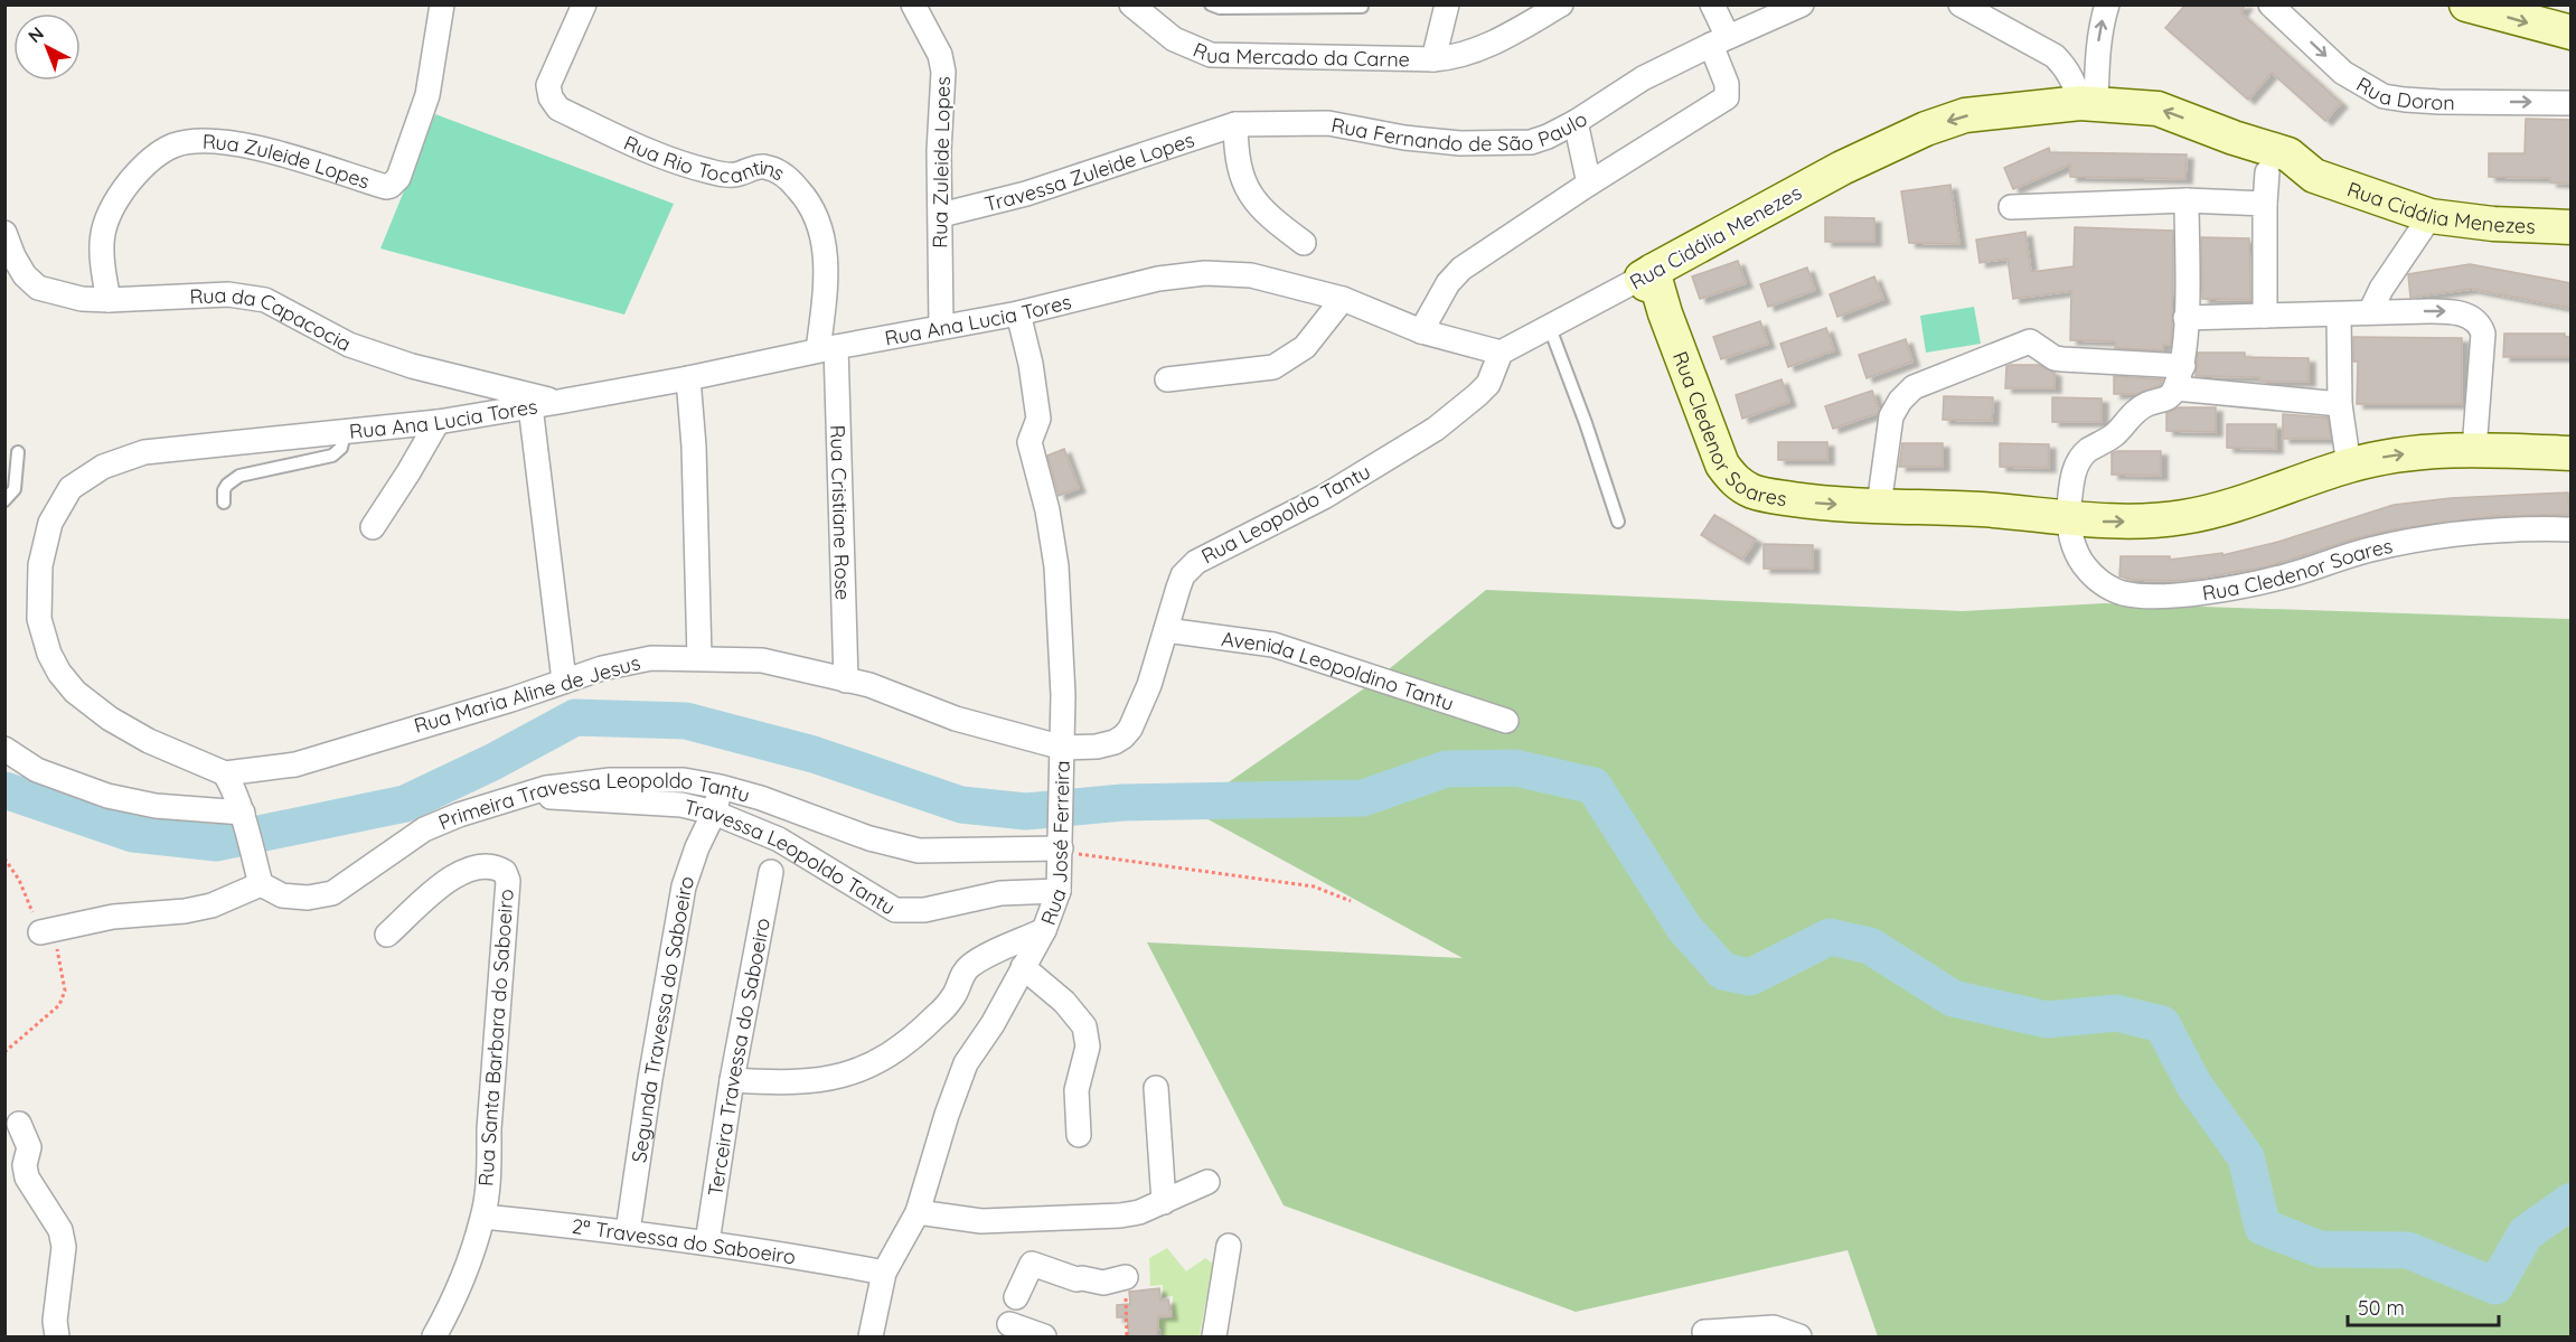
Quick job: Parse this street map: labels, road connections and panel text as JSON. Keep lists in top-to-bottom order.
{
  "streets": {
    "street": [
      "Rua Mercado da Carne",
      "Rua Doron",
      "Rua Fernando de São Paulo",
      "Rua Rio Tocantins",
      "Rua Zuleide Lopes",
      "Travessa Zuleide Lopes",
      "Rua Cidália Menezes",
      "Rua Ana Lucia Tores",
      "Rua da Capacocia",
      "Rua Cledenor Soares",
      "Rua Cristiane Rose",
      "Rua Leopoldo Tantu",
      "Avenida Leopoldino Tantu",
      "Rua Maria Aline de Jesus",
      "Primeira Travessa Leopoldo Tantu",
      "Rua José Ferreira",
      "Travessa Leopoldo Tantu",
      "Segunda Travessa do Saboeiro",
      "Rua Santa Barbara do Saboeiro",
      "Terceira Travessa do Saboeiro",
      "2ª Travessa do Saboeiro"
    ]
  },
  "crossings": [
    ["Rua Fernando de São Paulo", "Travessa Zuleide Lopes"],
    ["Rua Rio Tocantins", "Rua Ana Lucia Tores"],
    ["Rua Rio Tocantins", "Rua Cristiane Rose"],
    ["Rua Zuleide Lopes", "Travessa Zuleide Lopes"],
    ["Rua Zuleide Lopes", "Rua Ana Lucia Tores"],
    ["Rua Zuleide Lopes", "Rua da Capacocia"],
    ["Rua Cidália Menezes", "Rua Cledenor Soares"],
    ["Rua Cidália Menezes", "Rua Leopoldo Tantu"],
    ["Rua Ana Lucia Tores", "Rua da Capacocia"],
    ["Rua Ana Lucia Tores", "Rua Cristiane Rose"],
    ["Rua Ana Lucia Tores", "Rua Maria Aline de Jesus"],
    ["Rua Ana Lucia Tores", "Rua José Ferreira"],
    ["Rua Cristiane Rose", "Rua Maria Aline de Jesus"],
    ["Rua Leopoldo Tantu", "Avenida Leopoldino Tantu"],
    ["Rua Leopoldo Tantu", "Rua Maria Aline de Jesus"],
    ["Rua Leopoldo Tantu", "Rua José Ferreira"],
    ["Rua Maria Aline de Jesus", "Rua José Ferreira"],
    ["Primeira Travessa Leopoldo Tantu", "Rua José Ferreira"],
    ["Primeira Travessa Leopoldo Tantu", "Travessa Leopoldo Tantu"],
    ["Primeira Travessa Leopoldo Tantu", "Segunda Travessa do Saboeiro"],
    ["Rua José Ferreira", "Travessa Leopoldo Tantu"],
    ["Rua José Ferreira", "2ª Travessa do Saboeiro"],
    ["Travessa Leopoldo Tantu", "Segunda Travessa do Saboeiro"],
    ["Segunda Travessa do Saboeiro", "2ª Travessa do Saboeiro"],
    ["Rua Santa Barbara do Saboeiro", "2ª Travessa do Saboeiro"],
    ["Terceira Travessa do Saboeiro", "2ª Travessa do Saboeiro"]
  ],
  "scale_bar": "50 m",
  "north": "top left"
}
